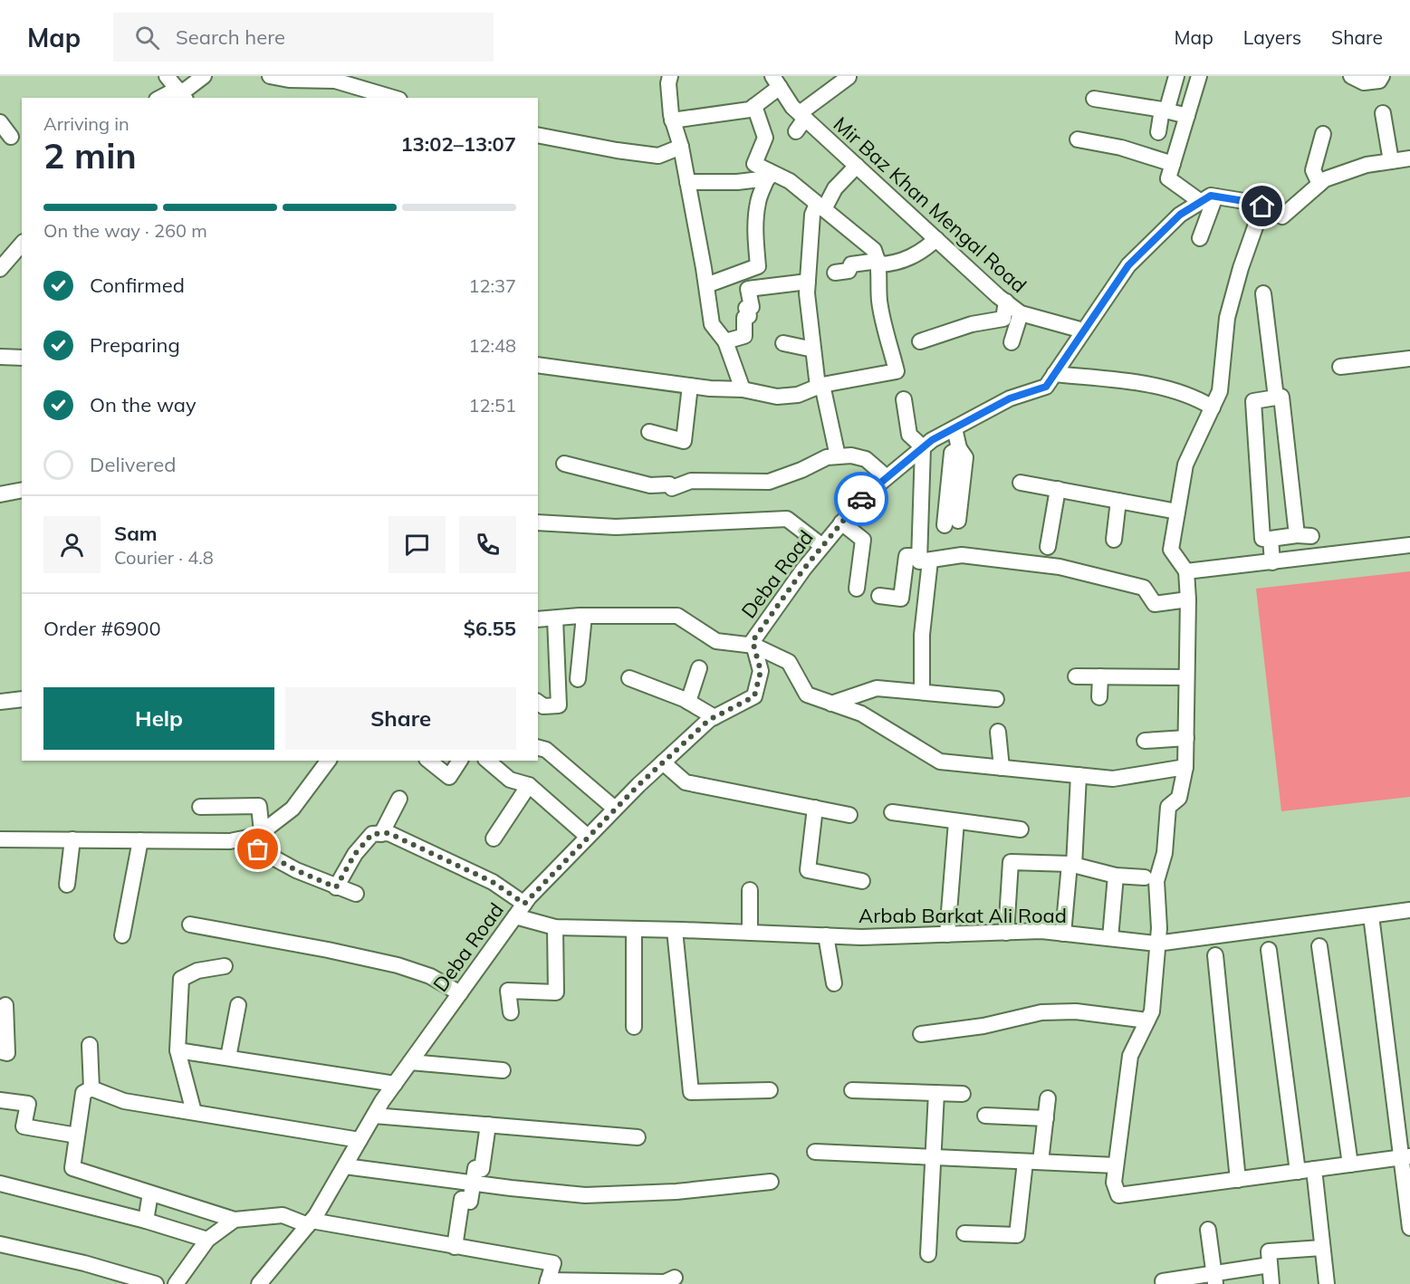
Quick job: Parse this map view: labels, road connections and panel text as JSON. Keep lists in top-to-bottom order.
{
  "streets": {
    "street": ["Mir Baz Khan Mengal Road", "Deba Road", "Arbab Barkat Ali Road"]
  },
  "crossings": [
    ["Mir Baz Khan Mengal Road", "Deba Road"],
    ["Deba Road", "Arbab Barkat Ali Road"]
  ],
  "page": {
    "header": "Map",
    "search": "Search here",
    "nav": ["Map", "Layers", "Share"],
    "heading": ["2 min", "Arriving in", "13:02–13:07"],
    "panel": [
      "Sam",
      "Courier · 4.8",
      "Order #6900",
      "$6.55"
    ],
    "bar": "On the way · 260 m",
    "list": [
      ["Confirmed", "12:37"],
      ["Preparing", "12:48"],
      ["On the way", "12:51"],
      "Delivered"
    ],
    "buttons": ["Help", "Share"]
  }
}
